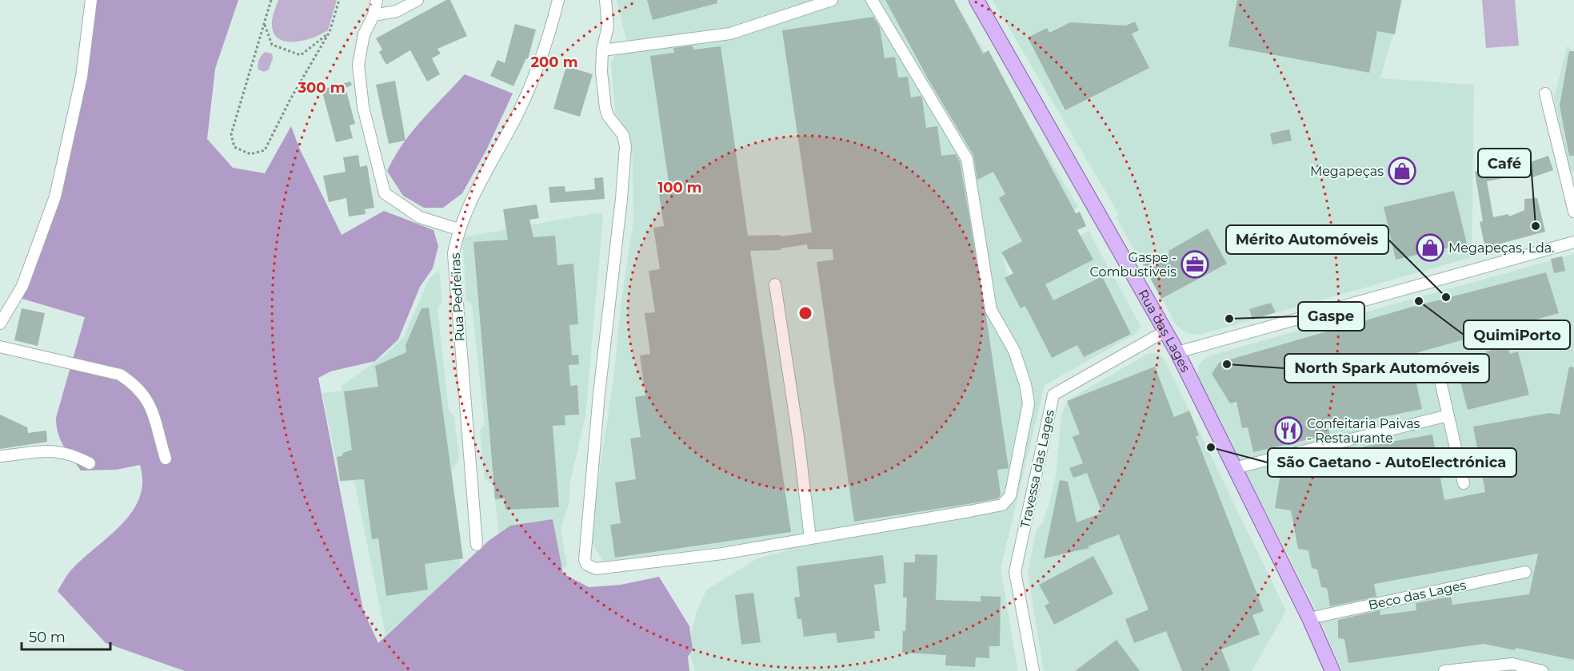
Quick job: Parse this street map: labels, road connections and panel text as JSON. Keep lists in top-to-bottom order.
{
  "streets": {
    "main road": ["Rua das Lages"],
    "street": ["Rua Pedreiras", "Travessa das Lages", "Beco das Lages"]
  },
  "crossings": [
    ["Rua das Lages", "Travessa das Lages"],
    ["Rua das Lages", "Beco das Lages"]
  ],
  "places": {
    "shop": ["Megapeças", "Megapeças, Lda."],
    "other": [
      "Café",
      "Mérito Automóveis",
      "QuimiPorto",
      "Gaspe",
      "North Spark Automóveis",
      "São Caetano - AutoElectrónica"
    ],
    "office": ["Gaspe - Combustiveis"],
    "restaurant": ["Confeitaria Paivas - Restaurante"]
  },
  "scale_bar": "50 m",
  "rings": ["200 m", "300 m", "100 m"]
}
